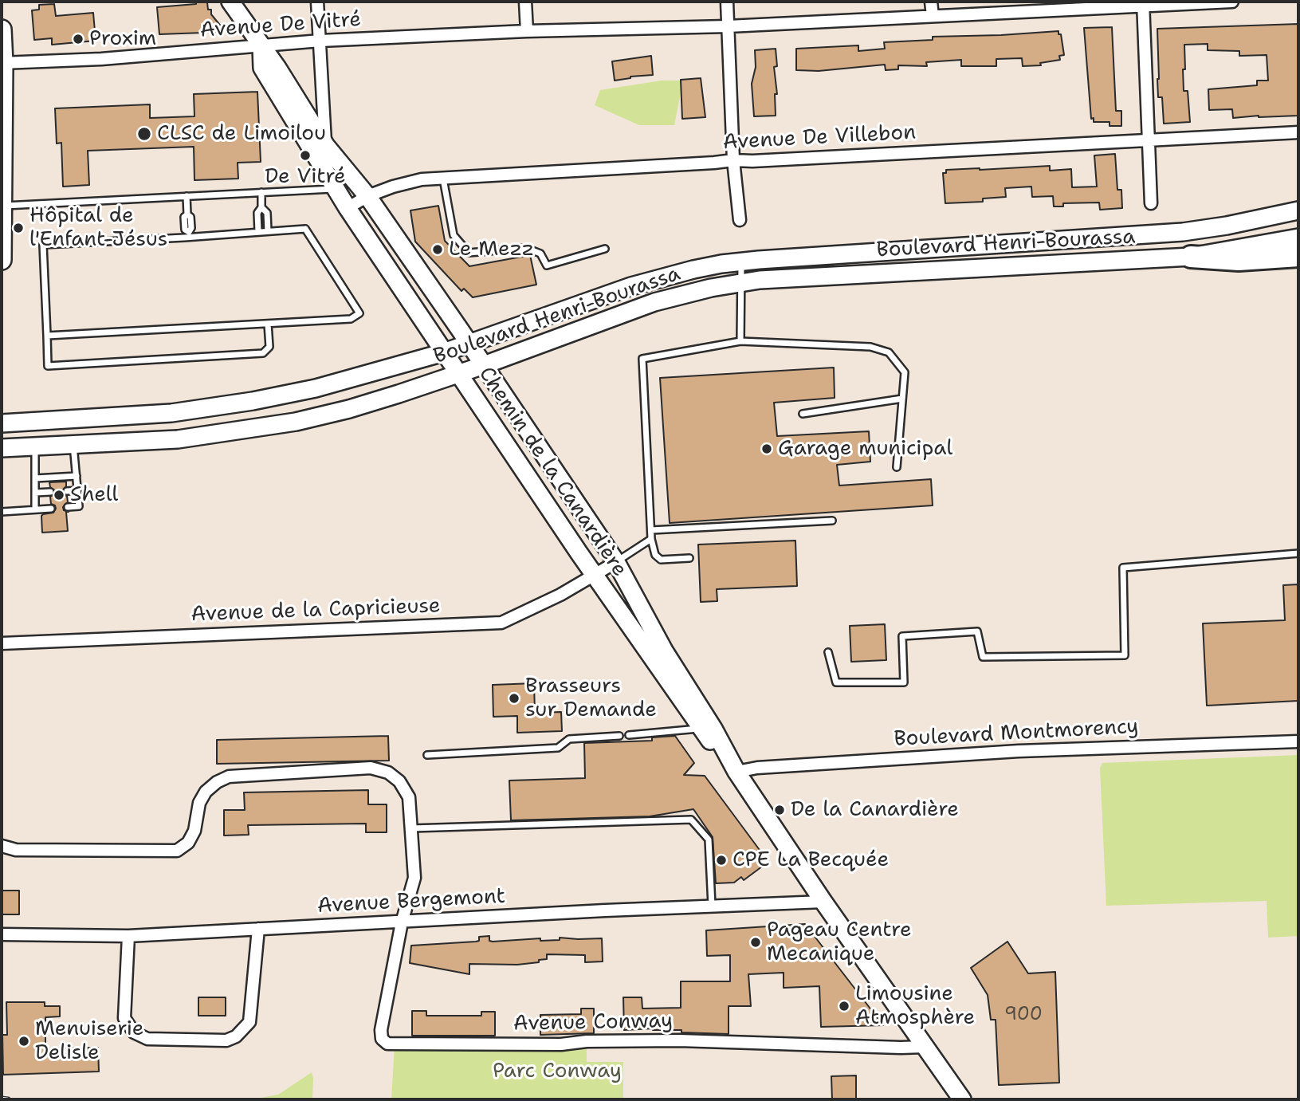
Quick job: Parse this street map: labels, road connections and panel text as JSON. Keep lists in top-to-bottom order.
{
  "streets": {
    "main road": ["Boulevard Henri-Bourassa", "Chemin de la Canardière"],
    "street": [
      "Avenue De Vitré",
      "Avenue De Villebon",
      "Avenue de la Capricieuse",
      "Boulevard Montmorency",
      "Avenue Bergemont",
      "Avenue Conway"
    ]
  },
  "crossings": [
    ["Avenue De Vitré", "Chemin de la Canardière"],
    ["Avenue De Villebon", "Chemin de la Canardière"],
    ["Boulevard Henri-Bourassa", "Chemin de la Canardière"],
    ["Chemin de la Canardière", "Avenue de la Capricieuse"],
    ["Chemin de la Canardière", "Boulevard Montmorency"],
    ["Chemin de la Canardière", "Avenue Bergemont"],
    ["Chemin de la Canardière", "Avenue Conway"],
    ["Avenue Bergemont", "Avenue Conway"]
  ],
  "parks": ["Parc Conway"],
  "places": [
    "Proxim",
    "CLSC de Limoilou",
    "De Vitré",
    "Hôpital de l'Enfant-Jésus",
    "Le Mezz",
    "Garage municipal",
    "Shell",
    "Brasseurs sur Demande",
    "De la Canardière",
    "CPE La Becquée",
    "Pageau Centre Mecanique",
    "Limousine Atmosphère",
    "Menuiserie Delisle"
  ],
  "house_numbers": ["900"]
}
